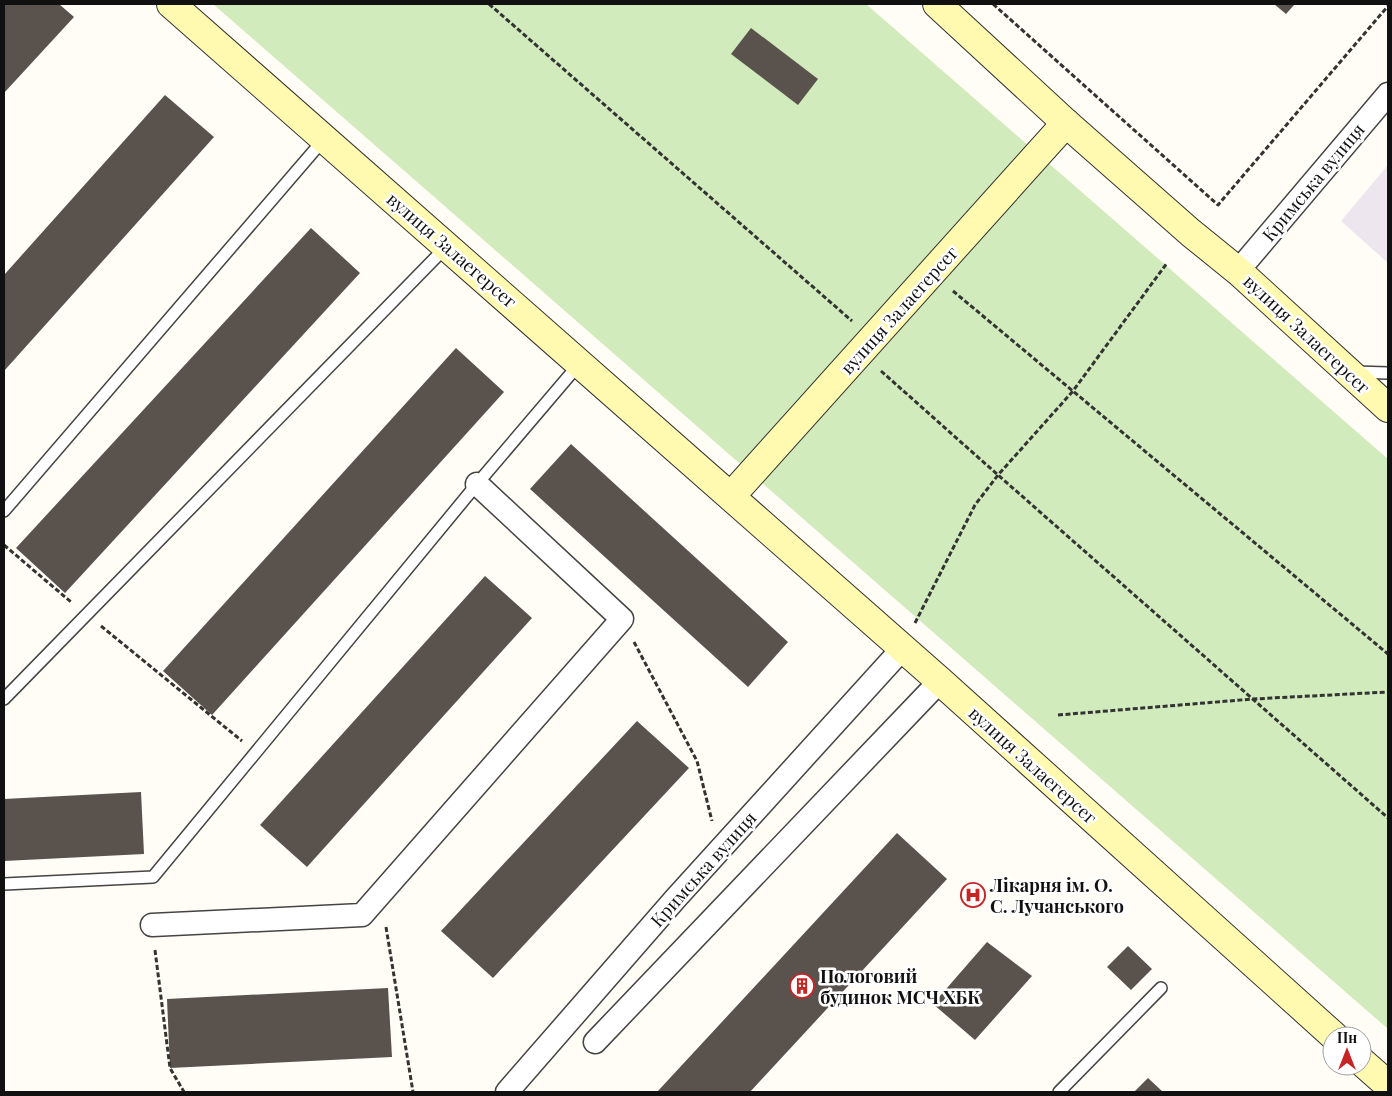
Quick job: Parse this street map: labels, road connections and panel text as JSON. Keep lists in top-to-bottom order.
{
  "streets": {
    "main road": ["вулиця Залаегерсег"],
    "street": ["Кримська вулиця"]
  },
  "crossings": [
    ["Кримська вулиця", "вулиця Залаегерсег"]
  ],
  "places": {
    "hospital": ["Лікарня ім. О. С. Лучанського"],
    "building": ["Пологовий будинок МСЧ ХБК"]
  },
  "north": "top"
}
